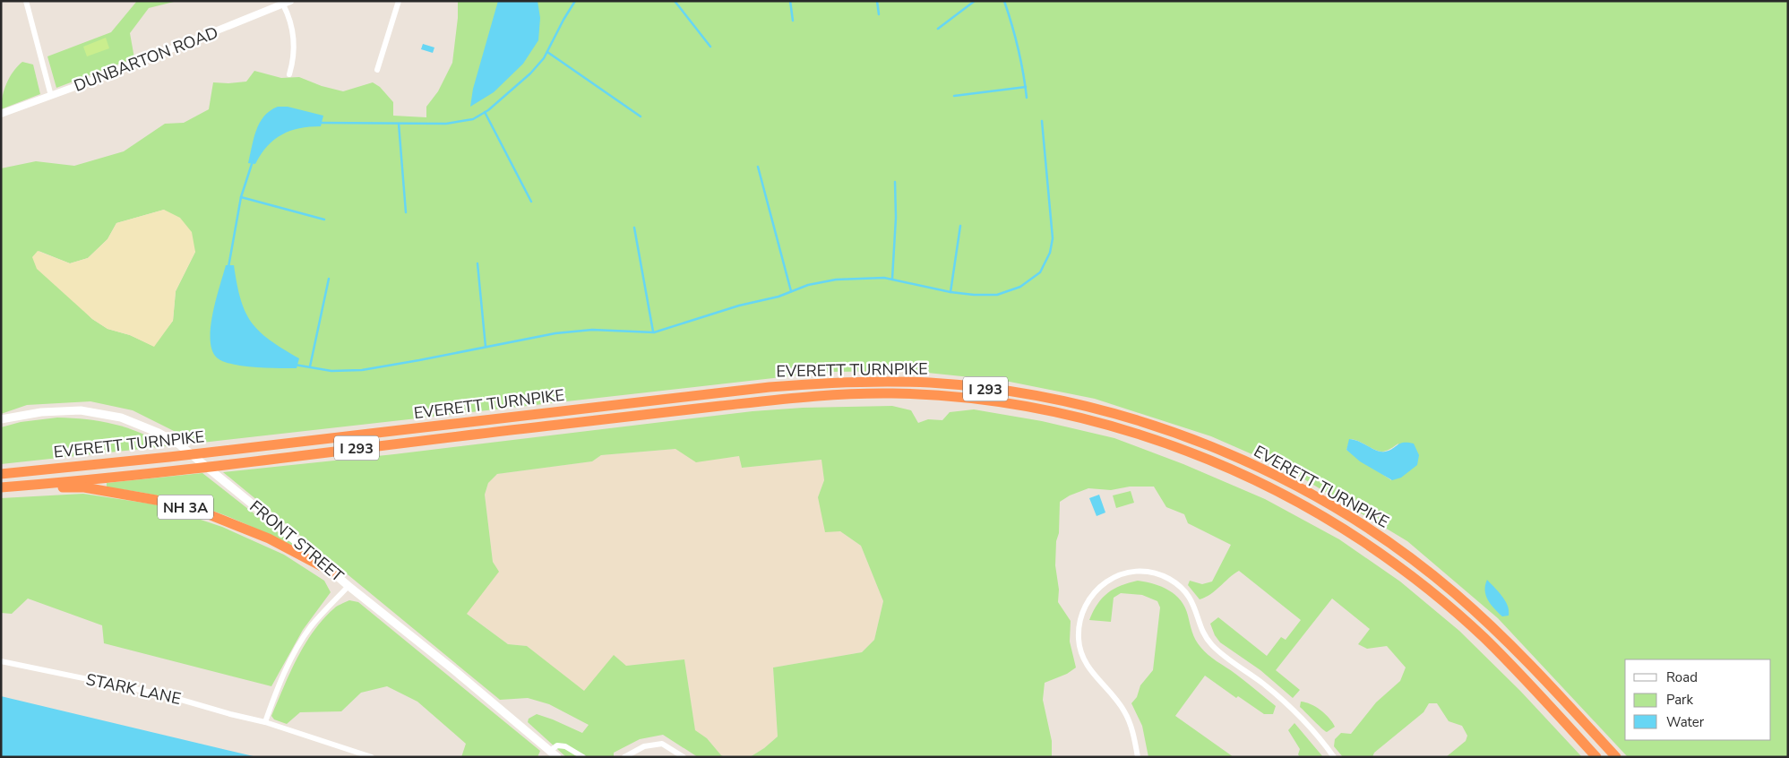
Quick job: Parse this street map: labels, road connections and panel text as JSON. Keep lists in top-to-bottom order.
{
  "streets": {
    "highway": ["EVERETT TURNPIKE", "I 293", "NH 3A"],
    "main road": ["FRONT STREET"],
    "street": ["DUNBARTON ROAD", "STARK LANE"]
  },
  "crossings": [
    ["EVERETT TURNPIKE", "NH 3A"],
    ["NH 3A", "FRONT STREET"]
  ],
  "legend": ["Road", "Park", "Water"]
}
